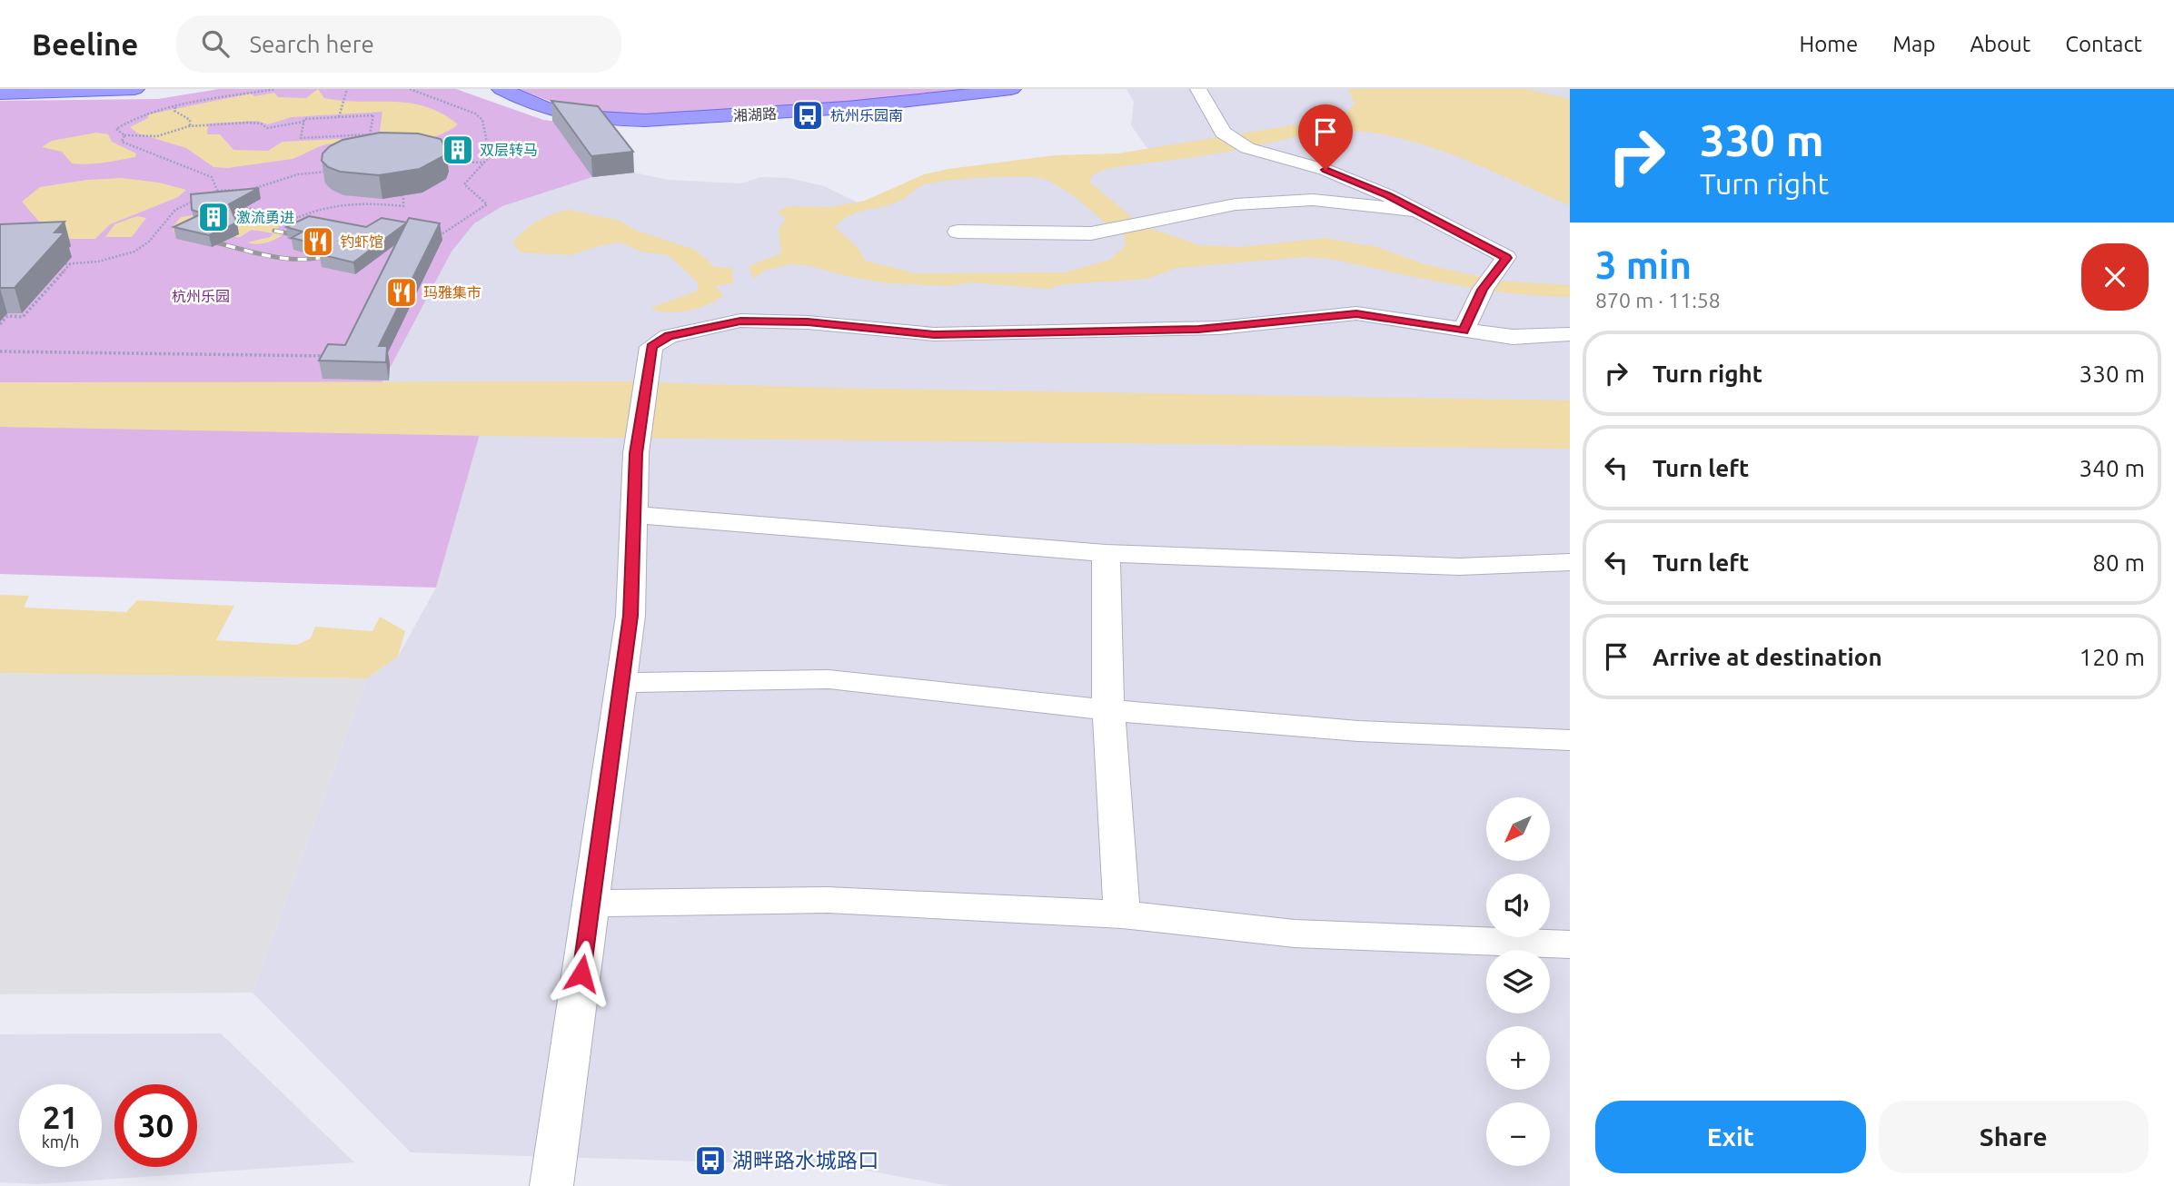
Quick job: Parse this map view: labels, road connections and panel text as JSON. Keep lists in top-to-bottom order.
{
  "streets": {
    "main road": ["湘湖路"]
  },
  "parks": ["杭州乐园"],
  "places": {
    "bus stop": ["杭州乐园南", "湖畔路水城路口"],
    "building": ["双层转马", "激流勇进"],
    "restaurant": ["钓虾馆", "玛雅集市"]
  },
  "north": "bottom left",
  "page": {
    "header": "Beeline",
    "search": "Search here",
    "nav": [
      "Home",
      "Map",
      "About",
      "Contact"
    ],
    "turn": ["330 m", "Turn right"],
    "heading": ["3 min", "870 m · 11:58"],
    "list": [
      {
        "name": "Turn right",
        "value": "330 m"
      },
      {
        "name": "Turn left",
        "value": "340 m"
      },
      {
        "name": "Turn left",
        "value": "80 m"
      },
      {
        "name": "Arrive at destination",
        "value": "120 m"
      }
    ],
    "map_buttons": ["+", "−"],
    "speed": "21 km/h",
    "limit": "30",
    "buttons": ["Exit", "Share"]
  }
}
